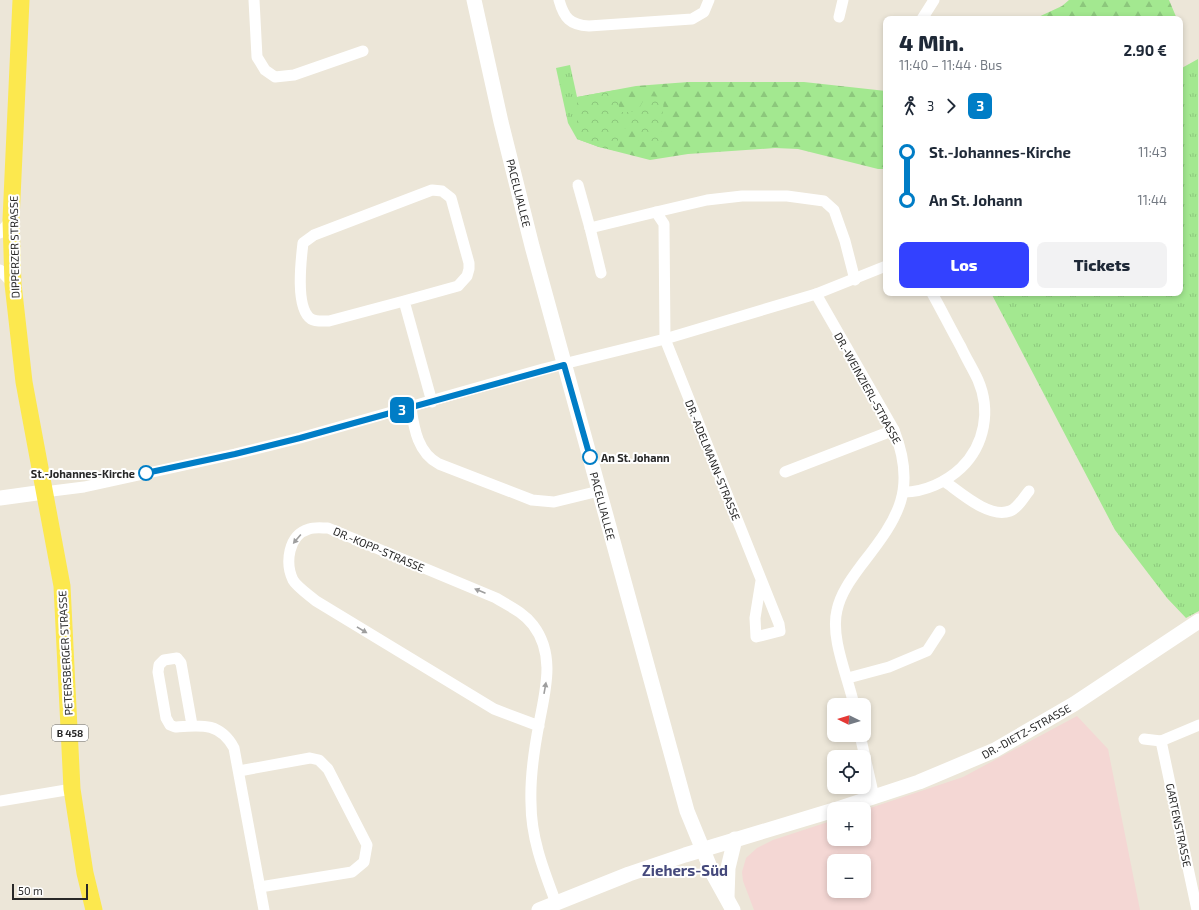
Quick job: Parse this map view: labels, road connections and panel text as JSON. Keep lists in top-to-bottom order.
{
  "streets": {
    "main road": [
      "PACELLIALLEE",
      "DIPPERZER STRASSE",
      "PETERSBERGER STRASSE",
      "DR.-DIETZ-STRASSE",
      "B 458"
    ],
    "street": [
      "DR.-WEINZIERL-STRASSE",
      "DR.-ADELMANN-STRASSE",
      "DR.-KOPP-STRASSE",
      "GARTENSTRASSE"
    ]
  },
  "crossings": [
    ["DIPPERZER STRASSE", "PETERSBERGER STRASSE"]
  ],
  "districts": ["Ziehers-Süd"],
  "places": ["An St. Johann", "St.-Johannes-Kirche"],
  "lines": ["bus line 3"],
  "scale_bar": "50 m",
  "north": "left",
  "page": {
    "on_map": "3",
    "heading": ["4 Min.", "11:40 – 11:44 · Bus", "2.90 €"],
    "legs": ["3", "3"],
    "list": [
      {
        "name": "St.-Johannes-Kirche",
        "value": "11:43"
      },
      {
        "name": "An St. Johann",
        "value": "11:44"
      }
    ],
    "buttons": ["Los", "Tickets"],
    "map_buttons": ["+", "−"],
    "scale": "50 m"
  }
}
